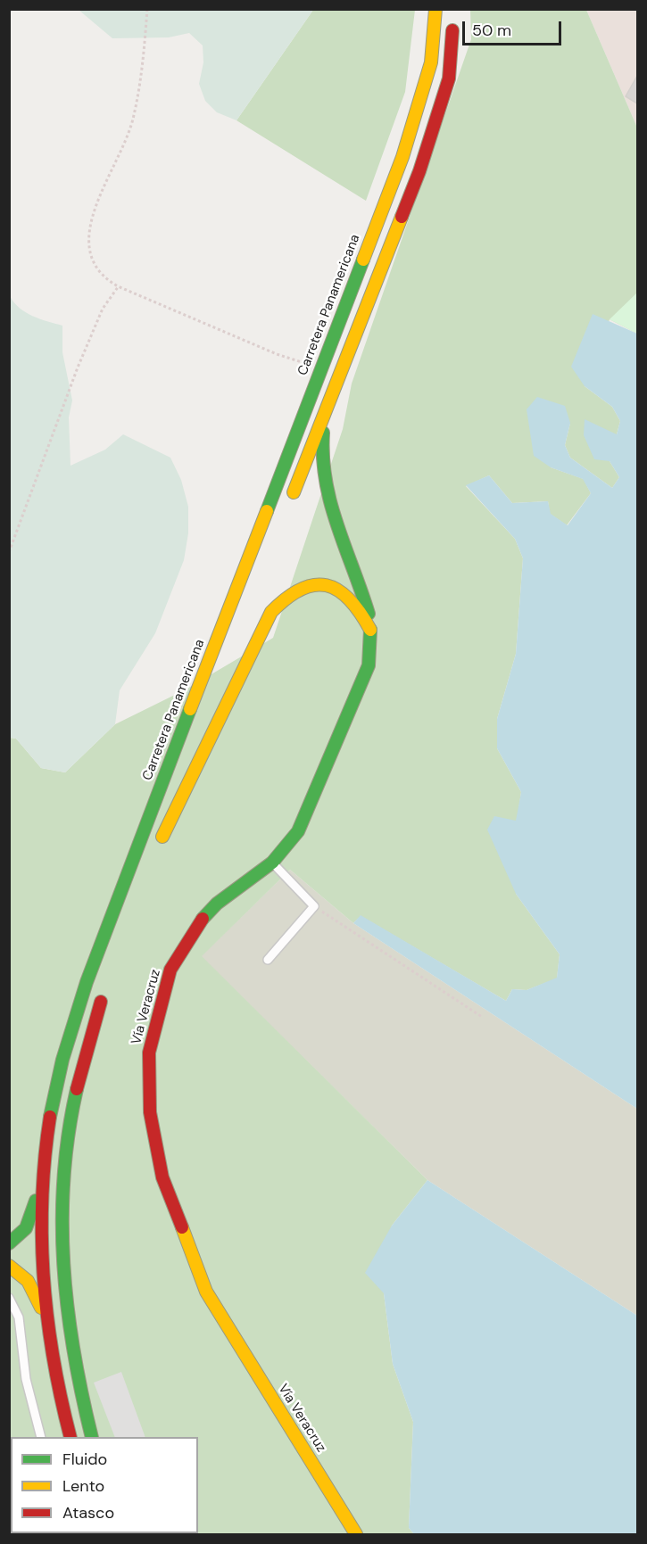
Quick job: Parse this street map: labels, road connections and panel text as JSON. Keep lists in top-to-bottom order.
{
  "streets": {
    "main road": ["Carretera Panamericana", "Vía Veracruz"]
  },
  "legend": ["Fluido", "Lento", "Atasco"],
  "scale_bar": "50 m"
}
